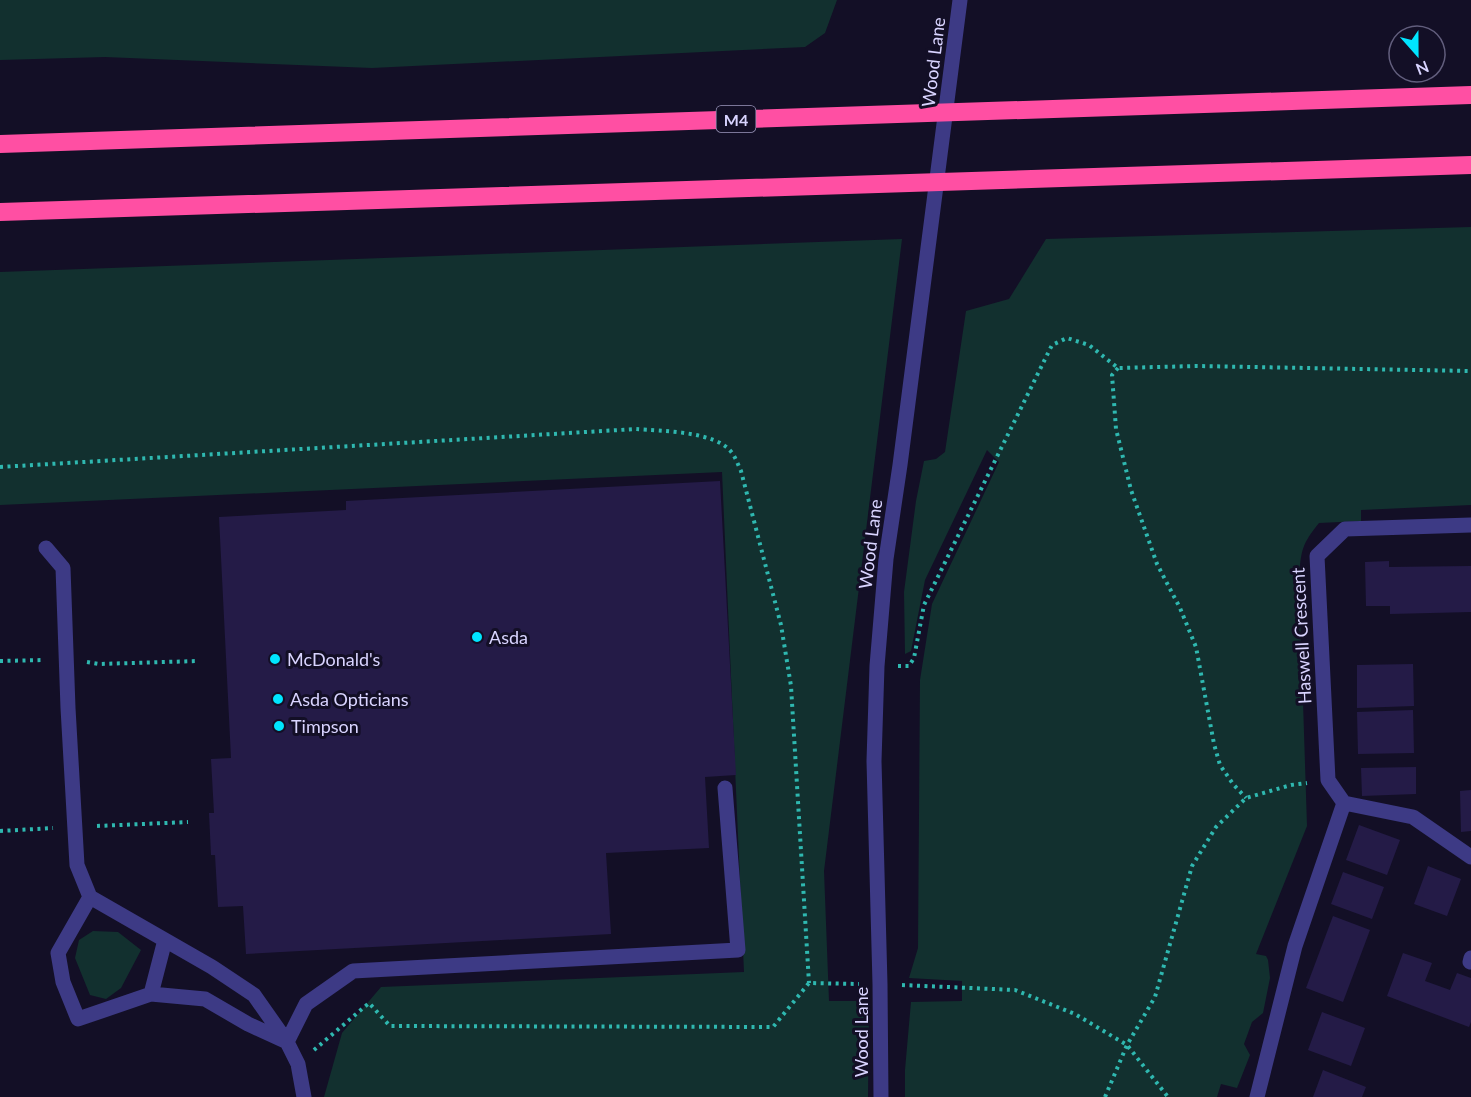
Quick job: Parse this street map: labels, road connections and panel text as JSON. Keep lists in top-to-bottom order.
{
  "streets": {
    "highway": ["M4"],
    "street": ["Wood Lane", "Haswell Crescent"]
  },
  "places": [
    "Asda",
    "McDonald's",
    "Asda Opticians",
    "Timpson"
  ],
  "north": "bottom"
}
